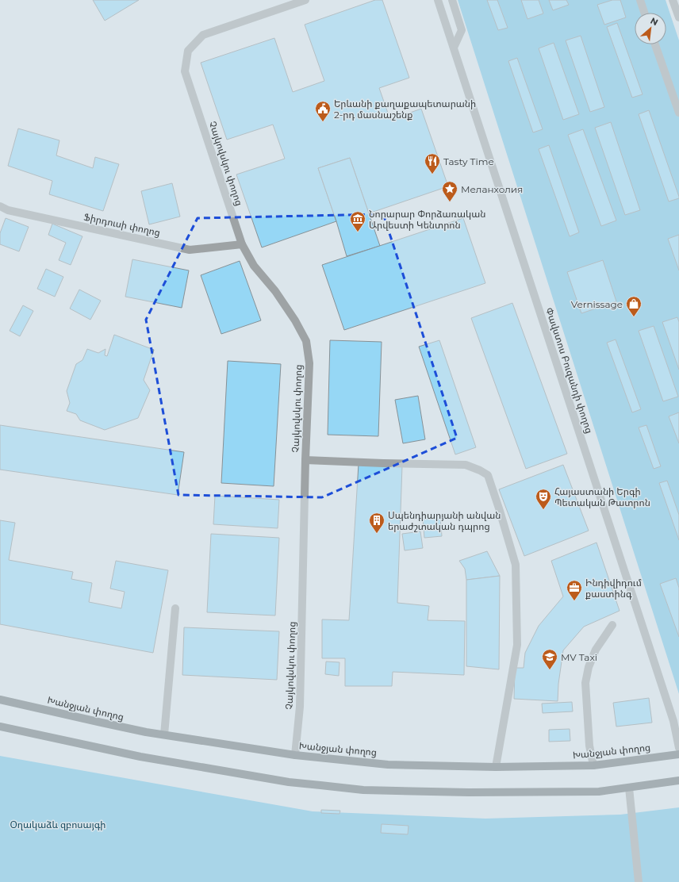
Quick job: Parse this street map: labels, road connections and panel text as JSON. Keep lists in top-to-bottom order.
{
  "streets": {
    "main road": ["Խանջյան փողոց"],
    "street": ["Չայկովսկու փողոց", "Ֆիրդուսի փողոց", "Փավստոս Բուզանդի փողոց"]
  },
  "crossings": [
    ["Չայկովսկու փողոց", "Ֆիրդուսի փողոց"],
    ["Չայկովսկու փողոց", "Խանջյան փողոց"]
  ],
  "parks": ["Օղակաձև զբոսայգի"],
  "places": {
    "public building": ["Երևանի քաղաքապետարանի 2-րդ մասնաշենք"],
    "restaurant": ["Tasty Time"],
    "place": ["Меланхолия"],
    "museum": ["Նորարար Փորձառական Արվեստի Կենտրոն"],
    "shop": ["Vernissage"],
    "theatre": ["Հայաստանի Երգի Պետական Թատրոն"],
    "building": ["Սպենդիարյանի անվան երաժշտական դպրոց"],
    "office": ["Ինդիվիդում քաստինգ"],
    "school or university": ["MV Taxi"]
  },
  "north": "top right"
}
